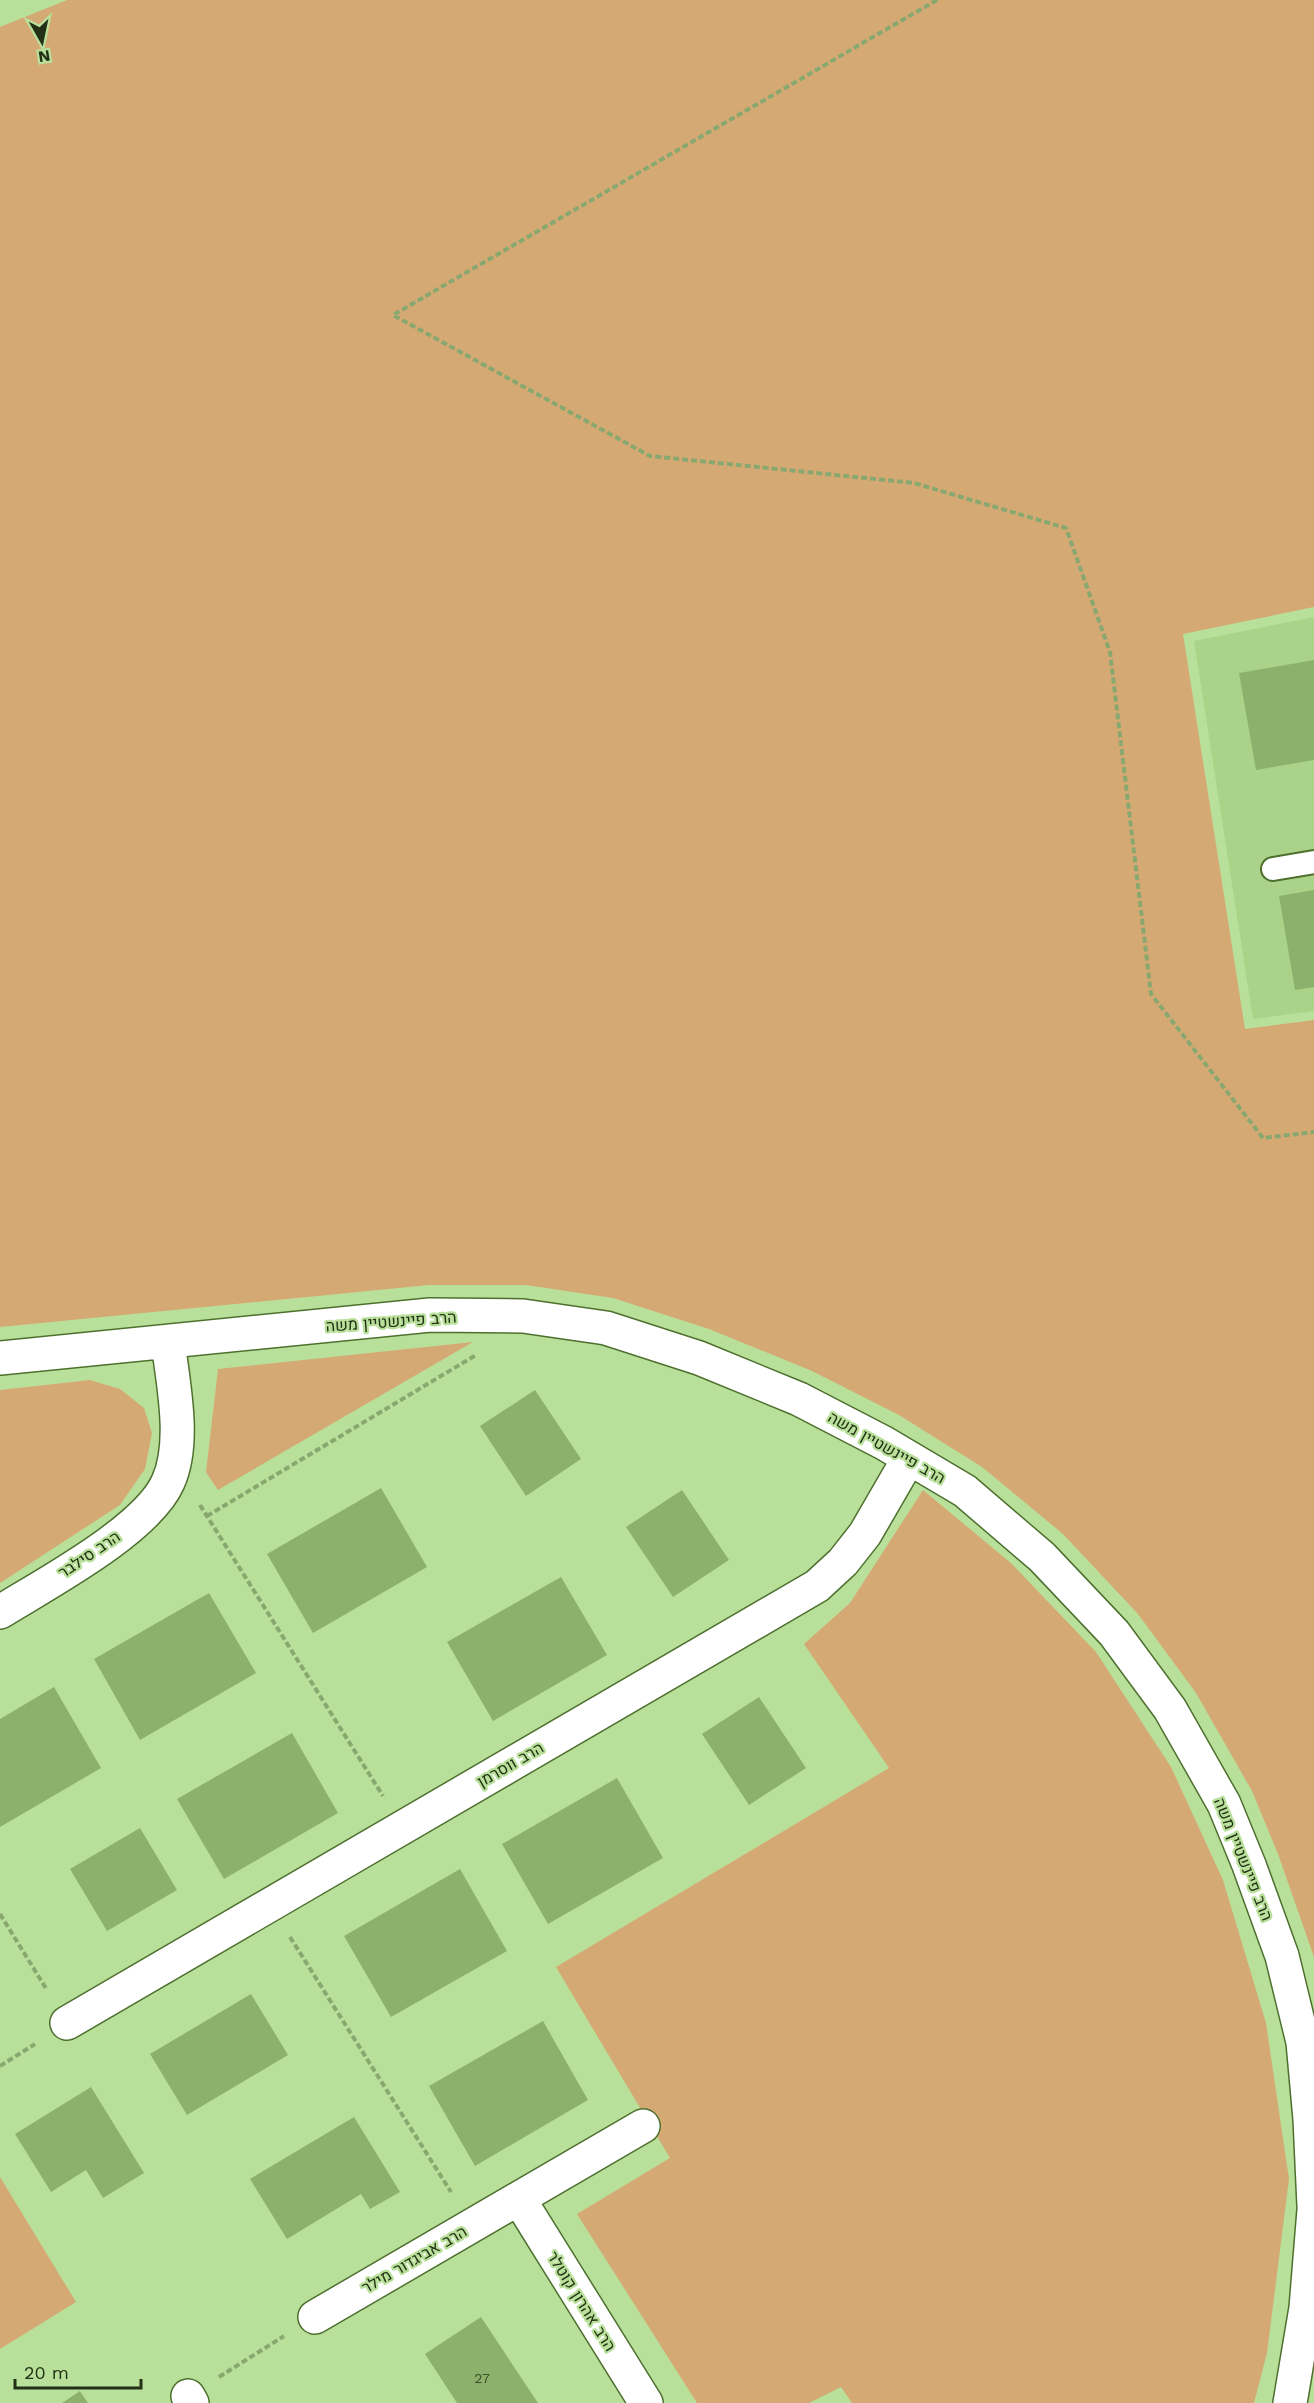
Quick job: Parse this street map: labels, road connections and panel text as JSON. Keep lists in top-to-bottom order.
{
  "streets": {
    "street": [
      "הרב פיינשטיין משה",
      "הרב סילבר",
      "הרב ווסרמן",
      "הרב אביגדור מילר",
      "הרב אהרון קוטלר"
    ]
  },
  "crossings": [
    ["הרב פיינשטיין משה", "הרב סילבר"],
    ["הרב פיינשטיין משה", "הרב ווסרמן"],
    ["הרב אביגדור מילר", "הרב אהרון קוטלר"]
  ],
  "house_numbers": ["27"],
  "scale_bar": "20 m",
  "north": "bottom"
}
